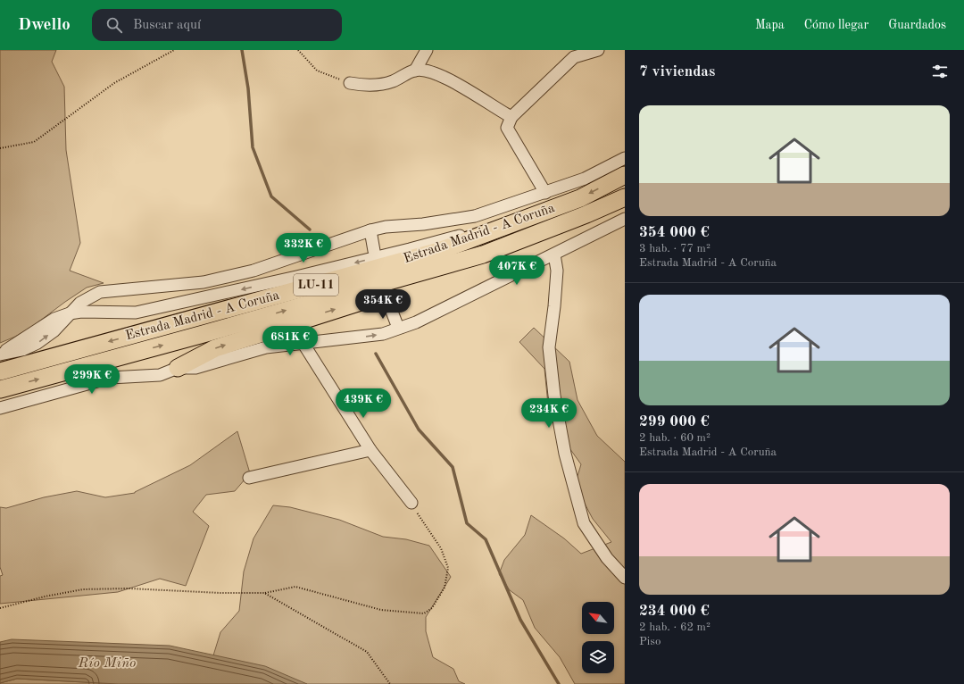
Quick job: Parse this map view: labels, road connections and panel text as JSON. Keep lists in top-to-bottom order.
{
  "streets": {
    "highway": ["Estrada Madrid - A Coruña", "LU-11"]
  },
  "water": ["Río Miño"],
  "north": "top left",
  "page": {
    "header": "Dwello",
    "search": "Buscar aquí",
    "nav": ["Mapa", "Cómo llegar", "Guardados"],
    "heading": "7 viviendas",
    "list": [
      {
        "name": "354 000 €",
        "note": "3 hab. · 77 m² · Estrada Madrid - A Coruña"
      },
      {
        "name": "299 000 €",
        "note": "2 hab. · 60 m² · Estrada Madrid - A Coruña"
      },
      {
        "name": "234 000 €",
        "note": "2 hab. · 62 m² · Piso"
      }
    ],
    "price": [
      "332K €",
      "407K €",
      "354K €",
      "681K €",
      "299K €",
      "439K €",
      "234K €"
    ]
  }
}
